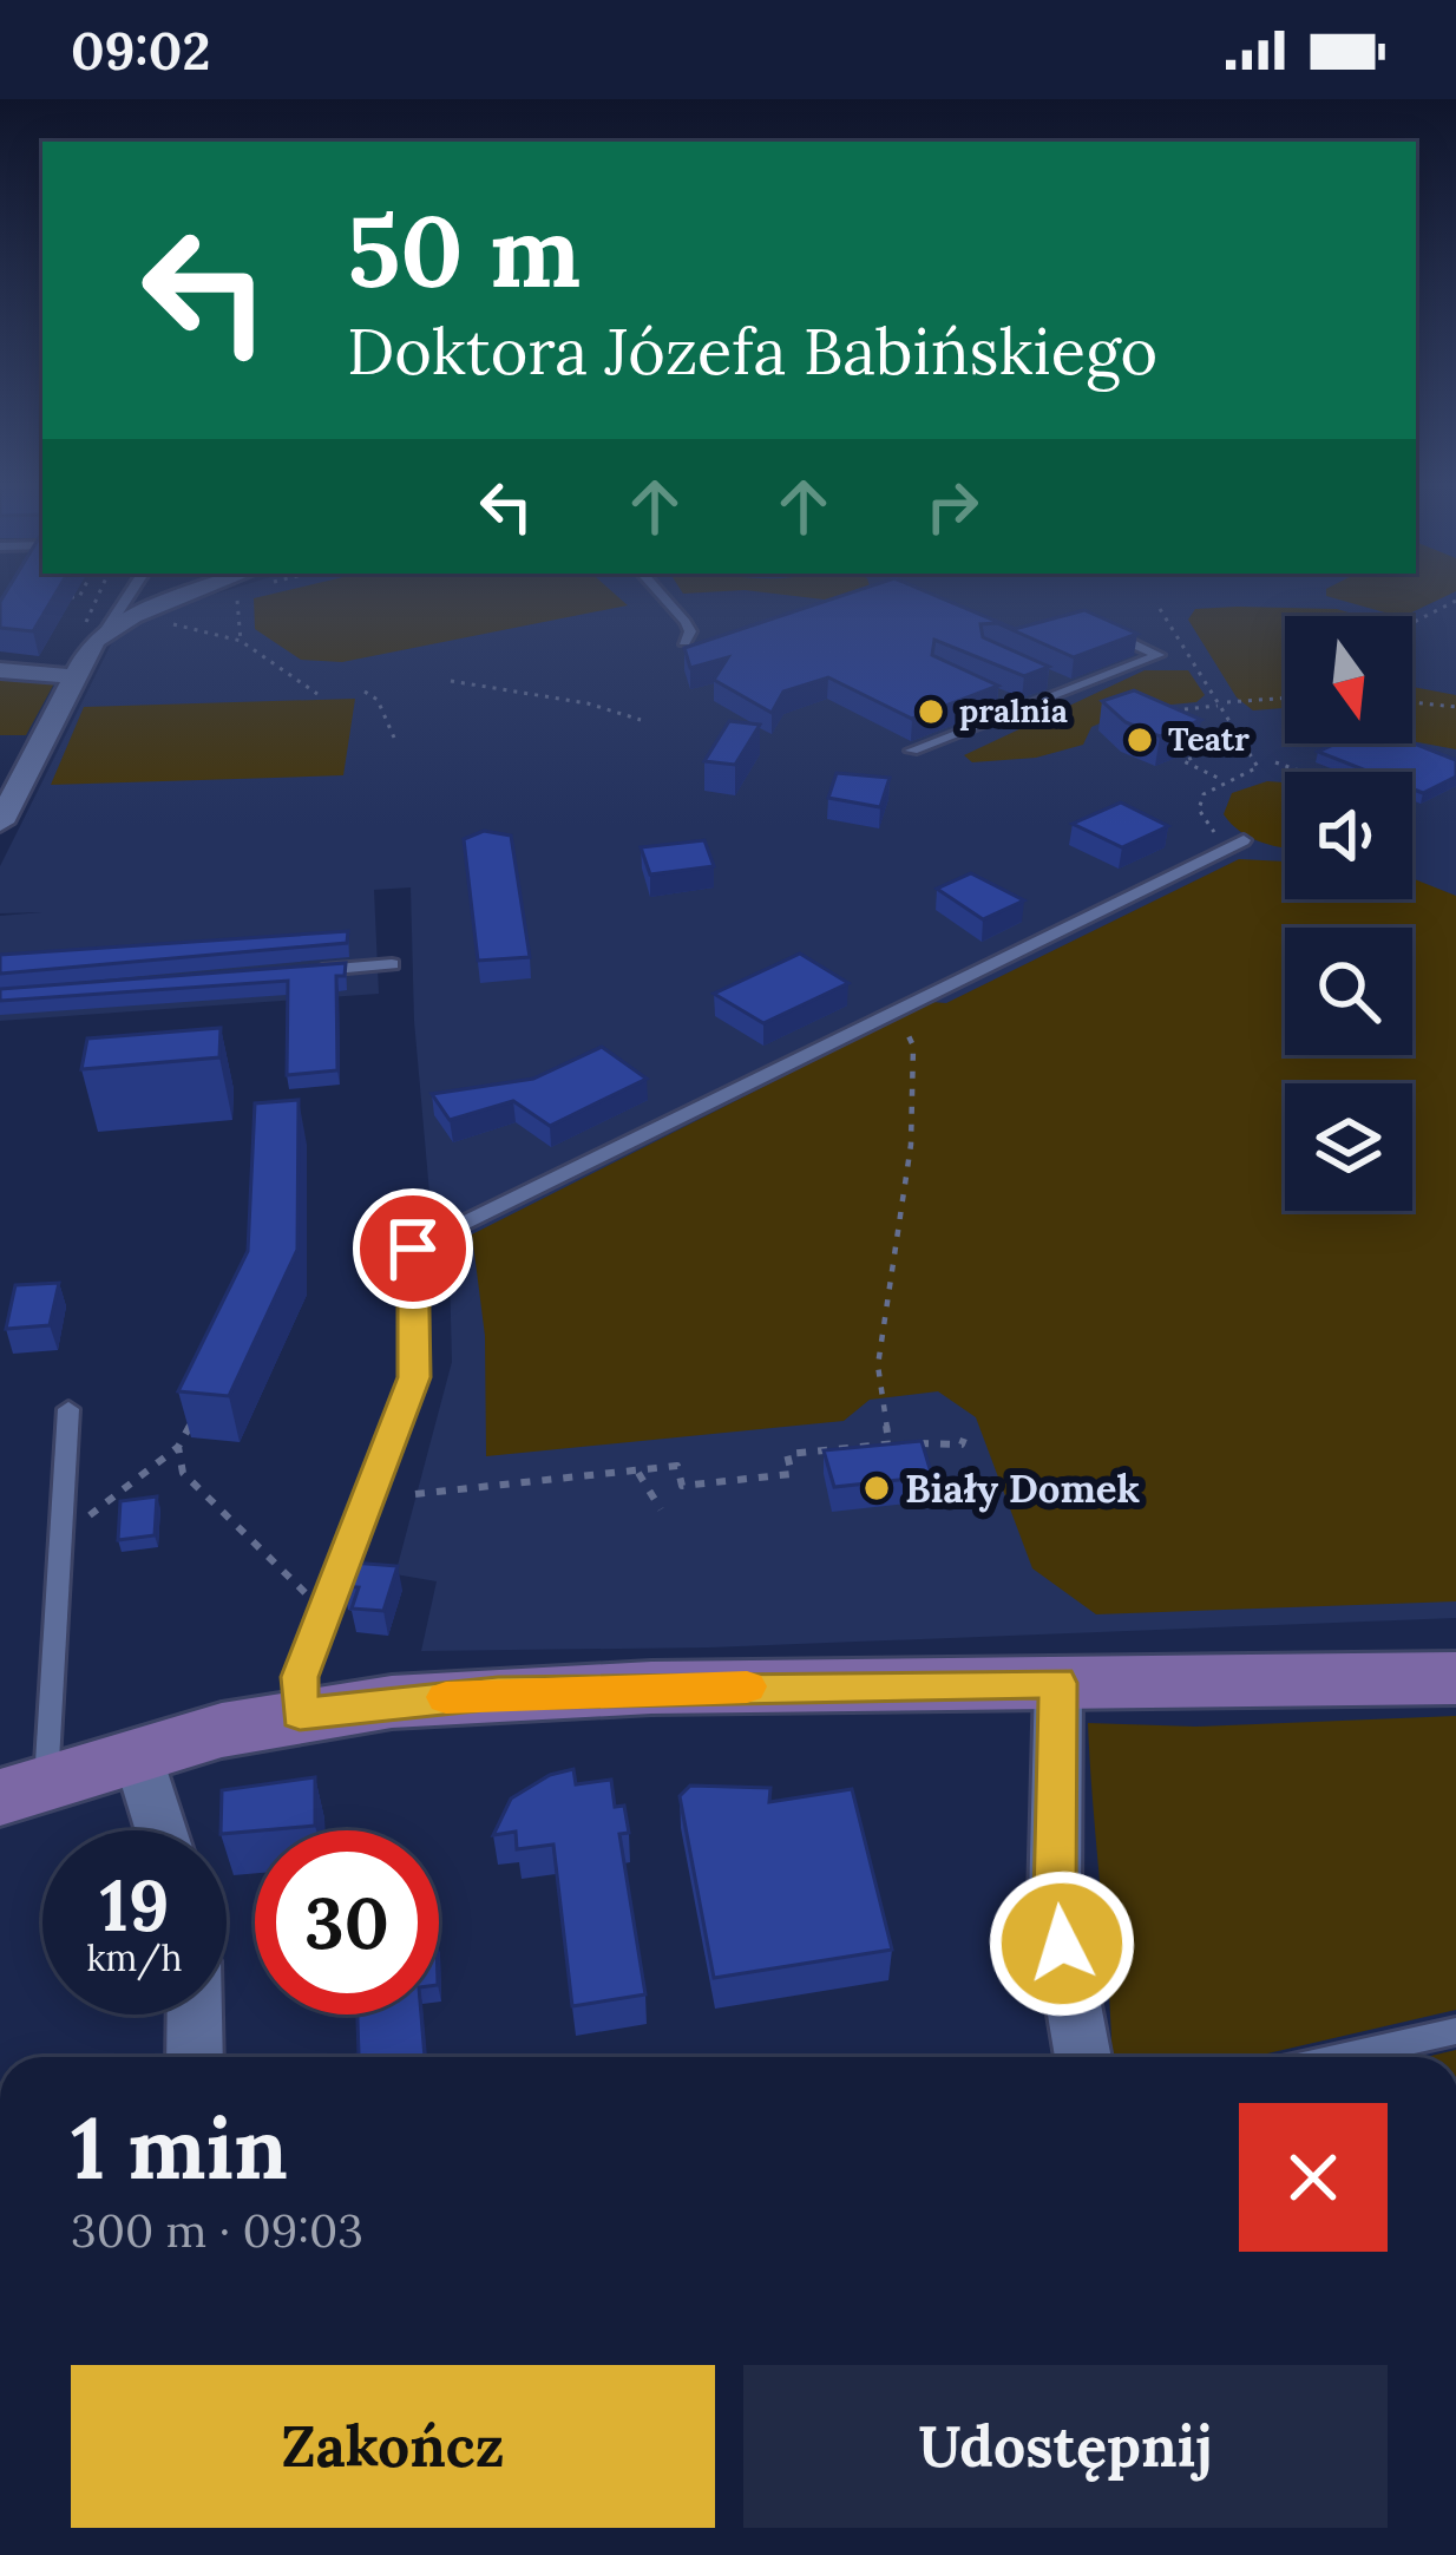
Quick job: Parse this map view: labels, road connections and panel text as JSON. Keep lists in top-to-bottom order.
{
  "places": ["pralnia", "Teatr", "Biały Domek"],
  "north": "bottom",
  "page": {
    "status": "09:02",
    "turn": ["50 m", "Doktora Józefa Babińskiego"],
    "speed": "19 km/h",
    "limit": "30",
    "heading": ["1 min", "300 m · 09:03"],
    "buttons": ["Zakończ", "Udostępnij"]
  }
}
